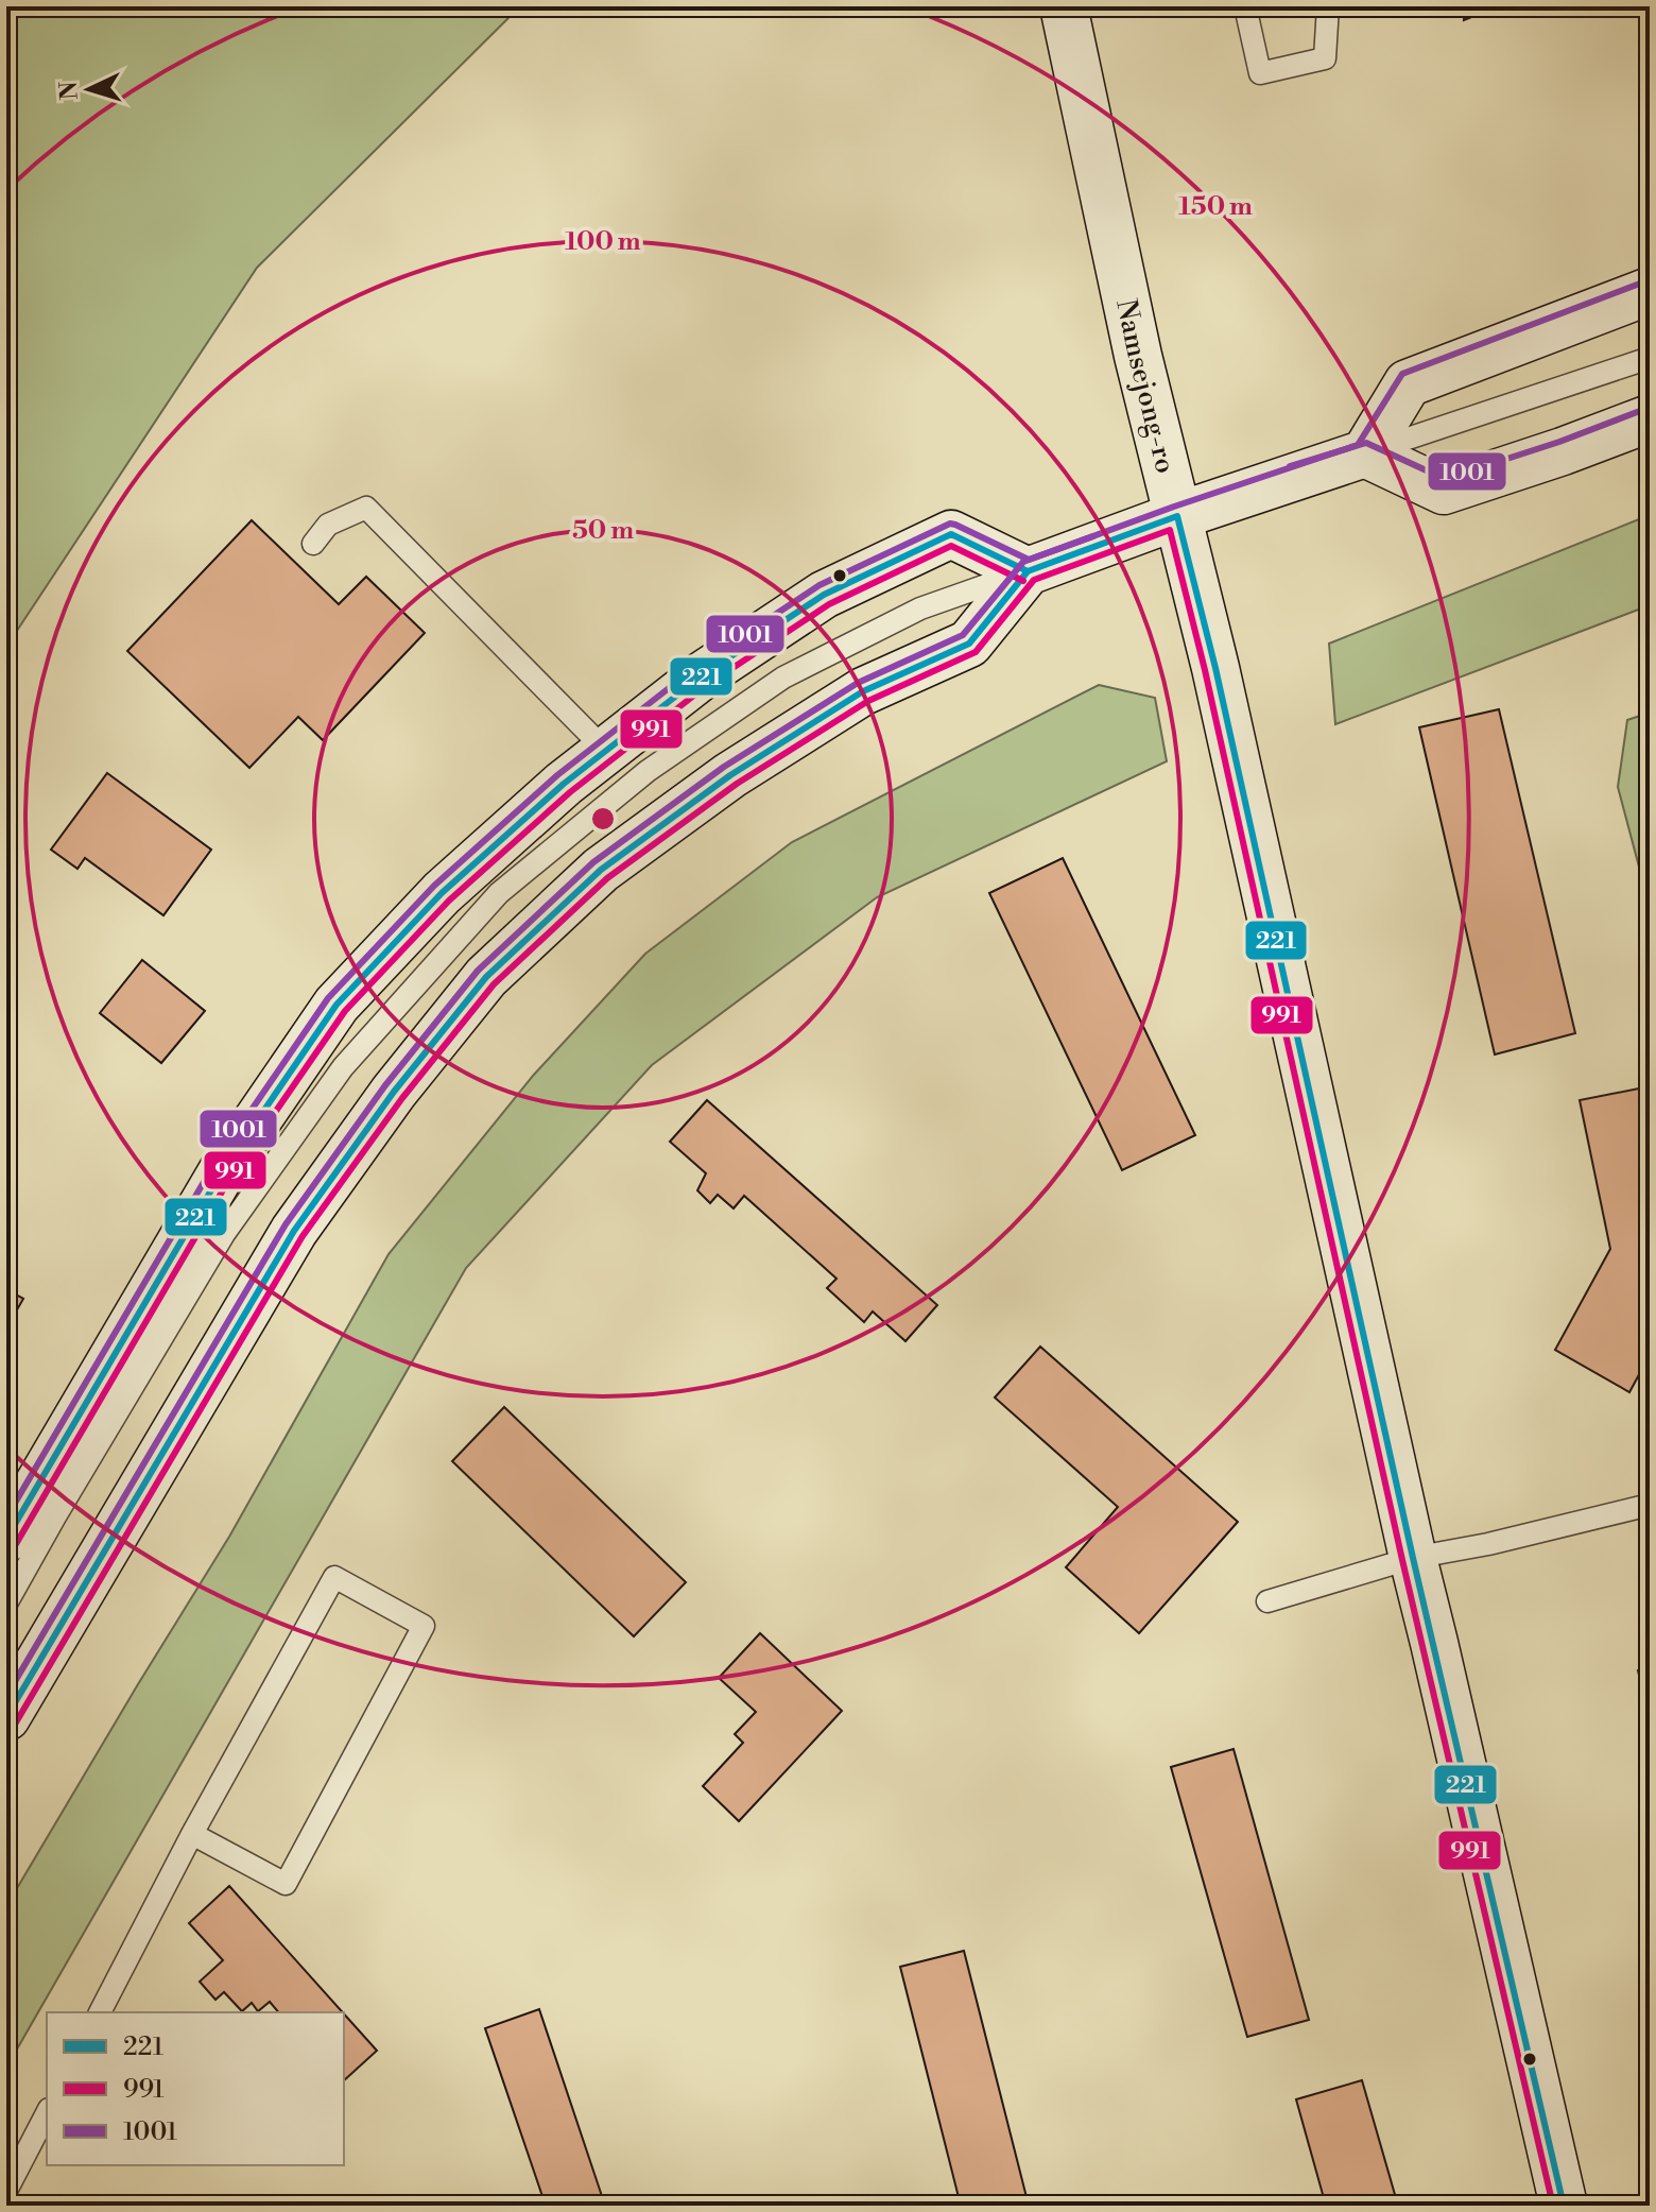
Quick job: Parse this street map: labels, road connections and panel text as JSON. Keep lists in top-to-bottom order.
{
  "streets": {
    "street": ["Namsejong-ro"]
  },
  "lines": ["transit line 1001", "transit line 221", "transit line 991"],
  "legend": ["221", "991", "1001"],
  "north": "left",
  "rings": ["150 m", "100 m", "50 m"]
}
